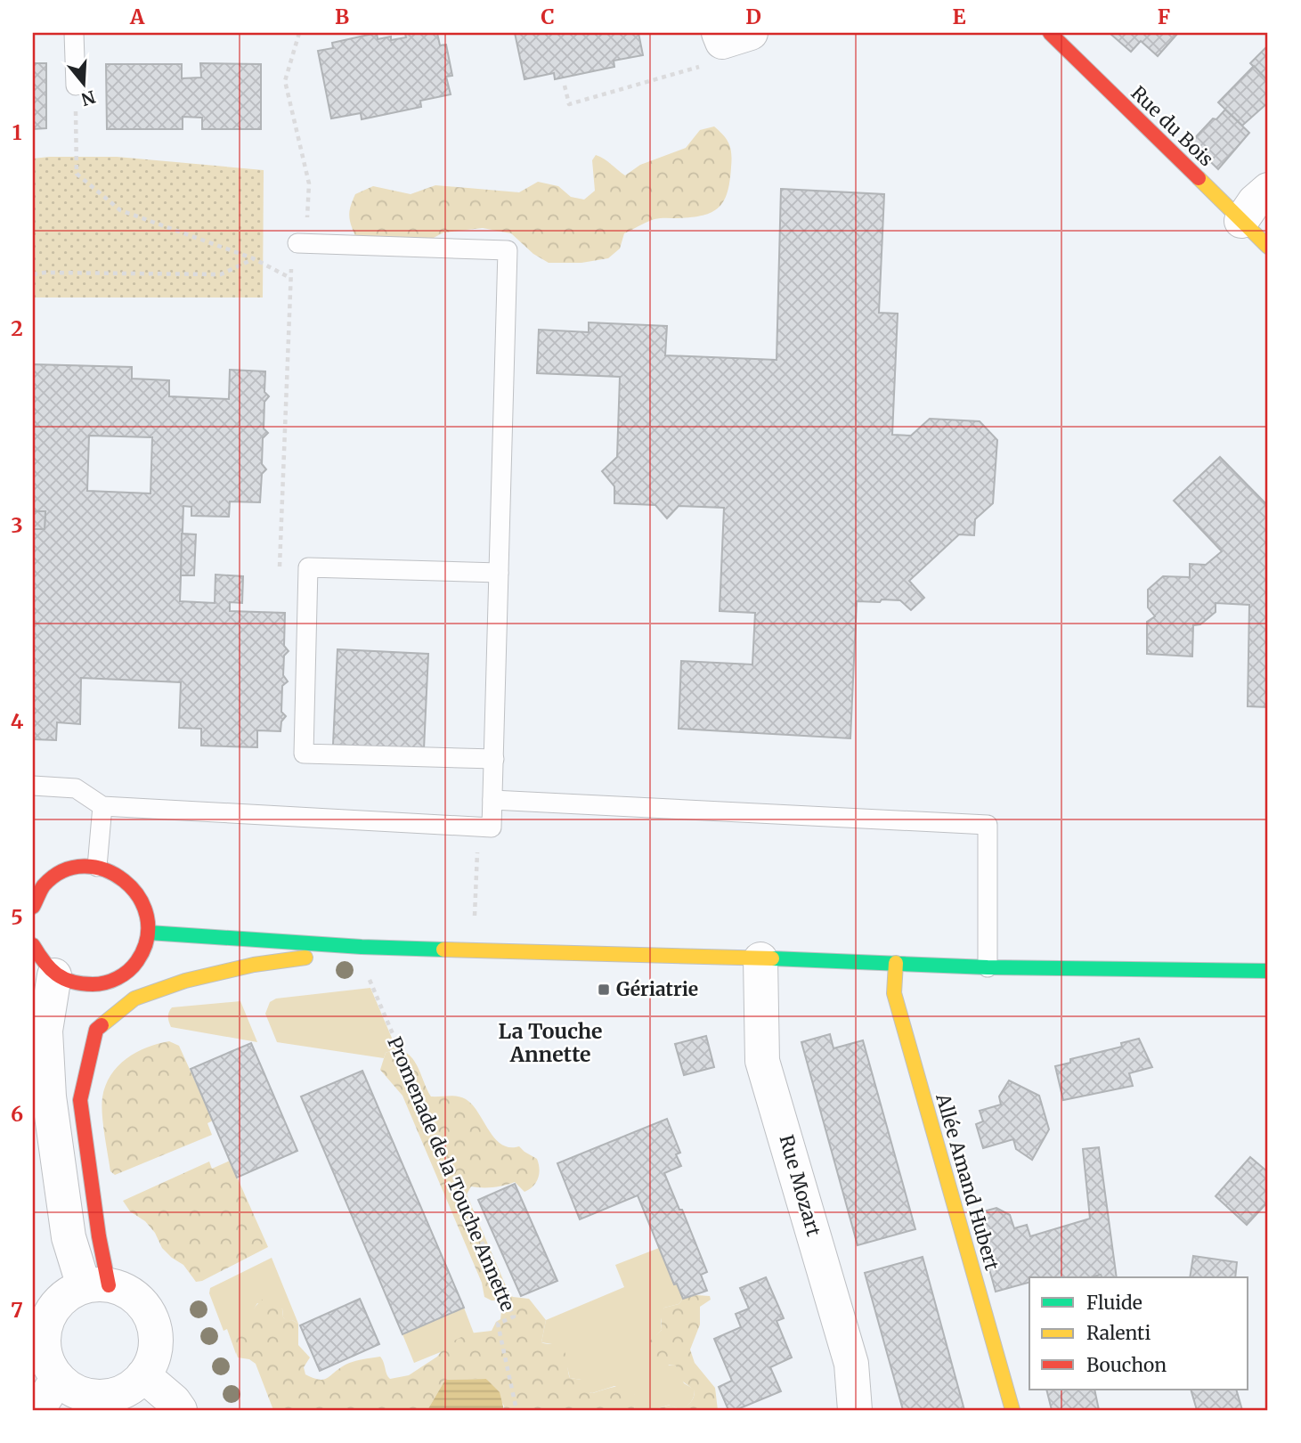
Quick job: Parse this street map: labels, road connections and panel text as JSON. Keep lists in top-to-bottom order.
{
  "streets": {
    "street": ["Rue du Bois", "Allée Amand Hubert", "Rue Mozart"],
    "path": ["Promenade de la Touche Annette"]
  },
  "districts": ["La Touche Annette"],
  "places": {
    "transit": ["Gériatrie"]
  },
  "legend": ["Fluide", "Ralenti", "Bouchon"],
  "north": "bottom",
  "grid": {
    "columns": [
      "A",
      "B",
      "C",
      "D",
      "E",
      "F"
    ],
    "rows": [
      "1",
      "2",
      "3",
      "4",
      "5",
      "6",
      "7"
    ]
  }
}
